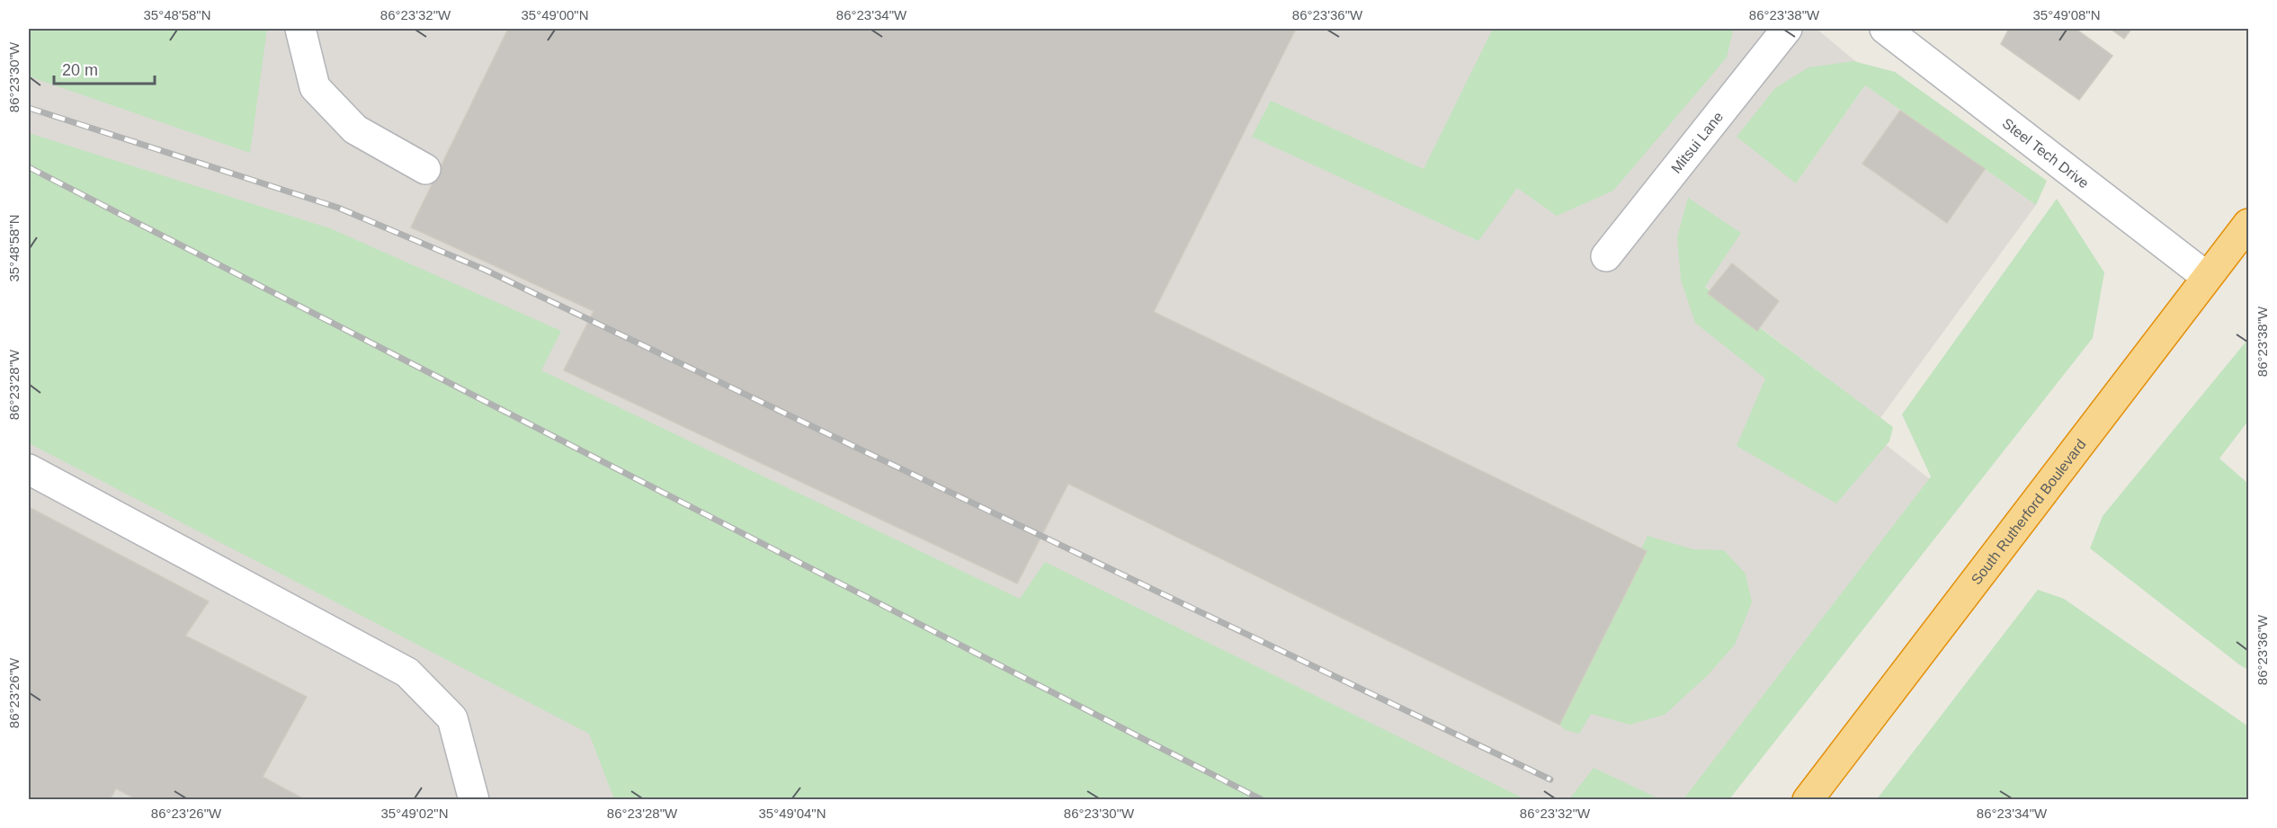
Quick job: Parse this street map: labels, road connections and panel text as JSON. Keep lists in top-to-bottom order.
{
  "streets": {
    "highway": ["South Rutherford Boulevard"],
    "street": ["Mitsui Lane", "Steel Tech Drive"]
  },
  "crossings": [
    ["Steel Tech Drive", "South Rutherford Boulevard"]
  ],
  "scale_bar": "20 m",
  "coordinates": [
    "35°48'58\"N",
    "86°23'32\"W",
    "35°49'00\"N",
    "86°23'34\"W",
    "86°23'36\"W",
    "86°23'38\"W",
    "35°49'08\"N",
    "86°23'30\"W",
    "86°23'28\"W",
    "86°23'26\"W",
    "35°49'02\"N",
    "35°49'04\"N"
  ]
}
